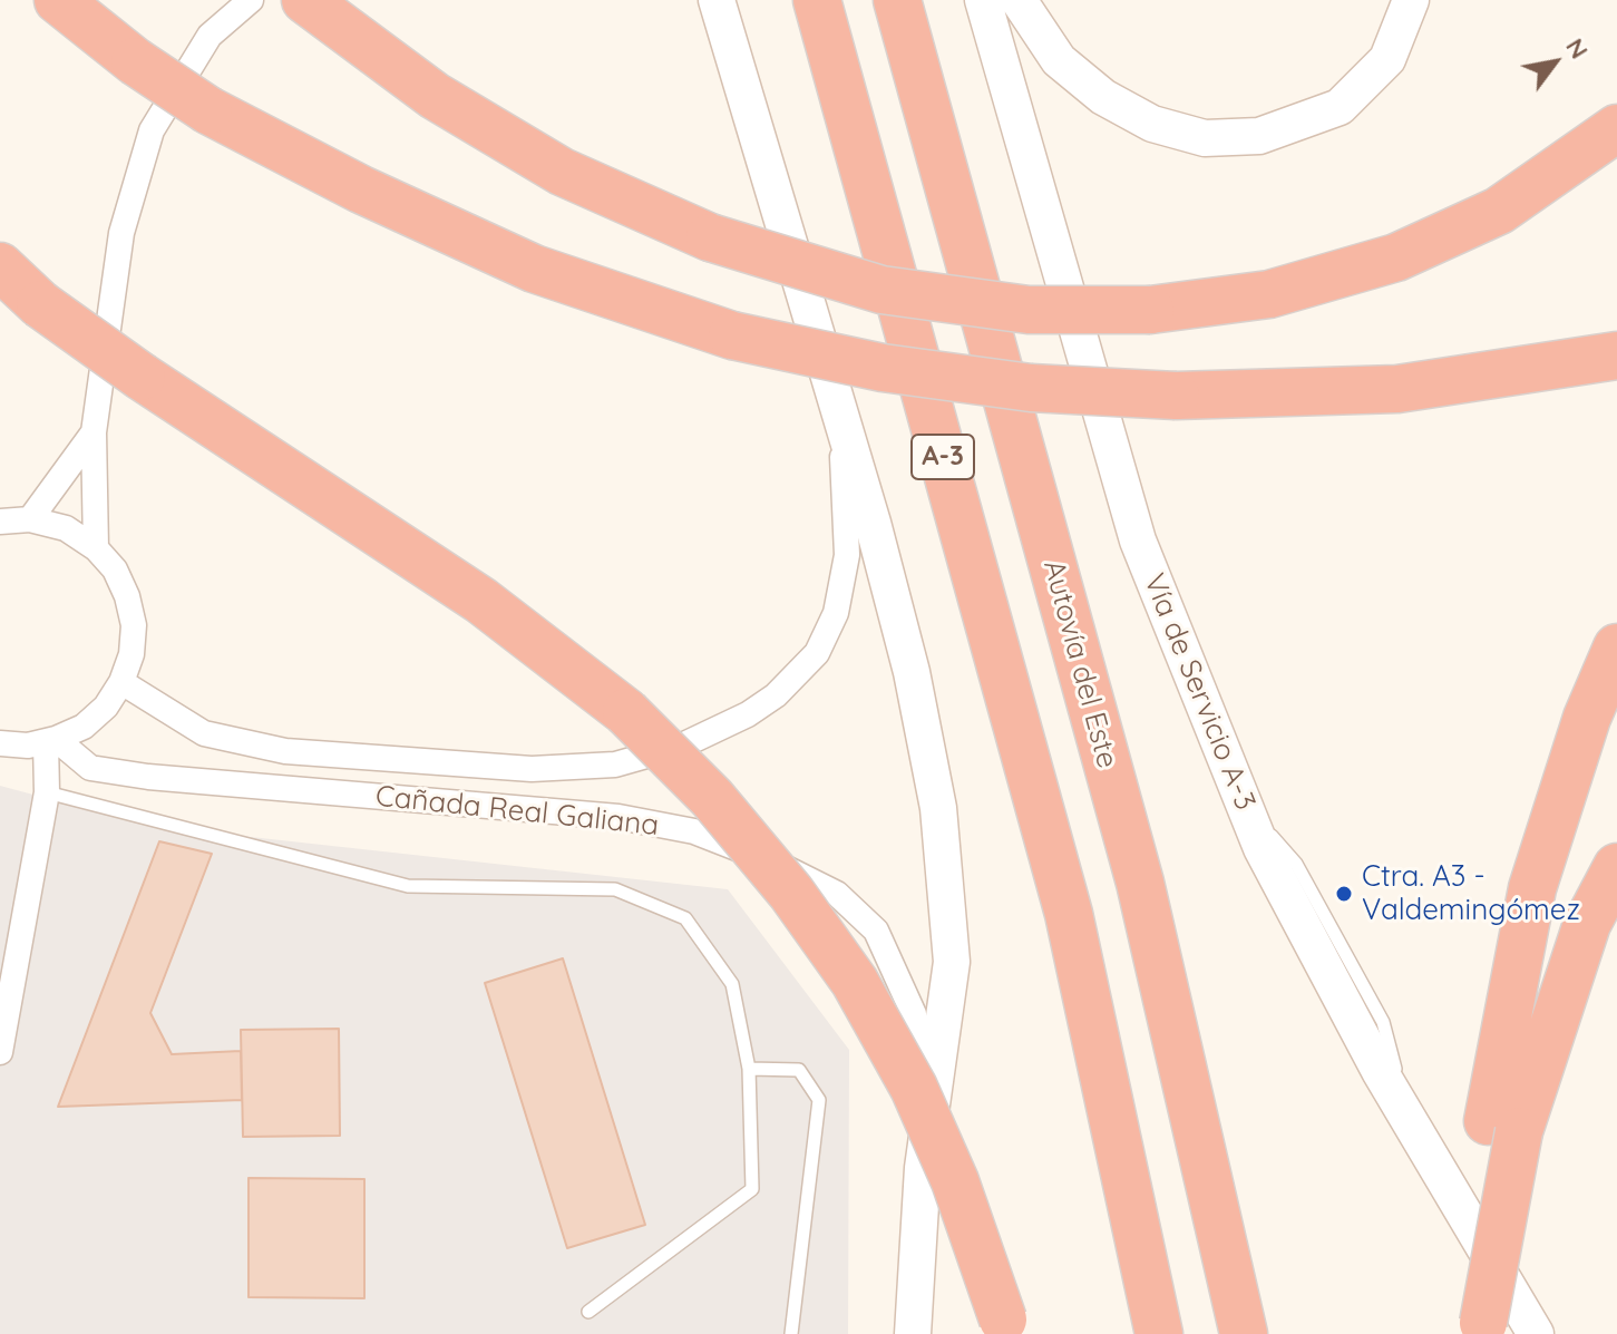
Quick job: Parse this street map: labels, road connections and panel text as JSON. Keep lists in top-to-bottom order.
{
  "streets": {
    "highway": ["A-3", "Autovía del Este"],
    "main road": ["Vía de Servicio A-3"],
    "street": ["Cañada Real Galiana"]
  },
  "places": ["Ctra. A3 - Valdemingómez"],
  "north": "top right"
}
